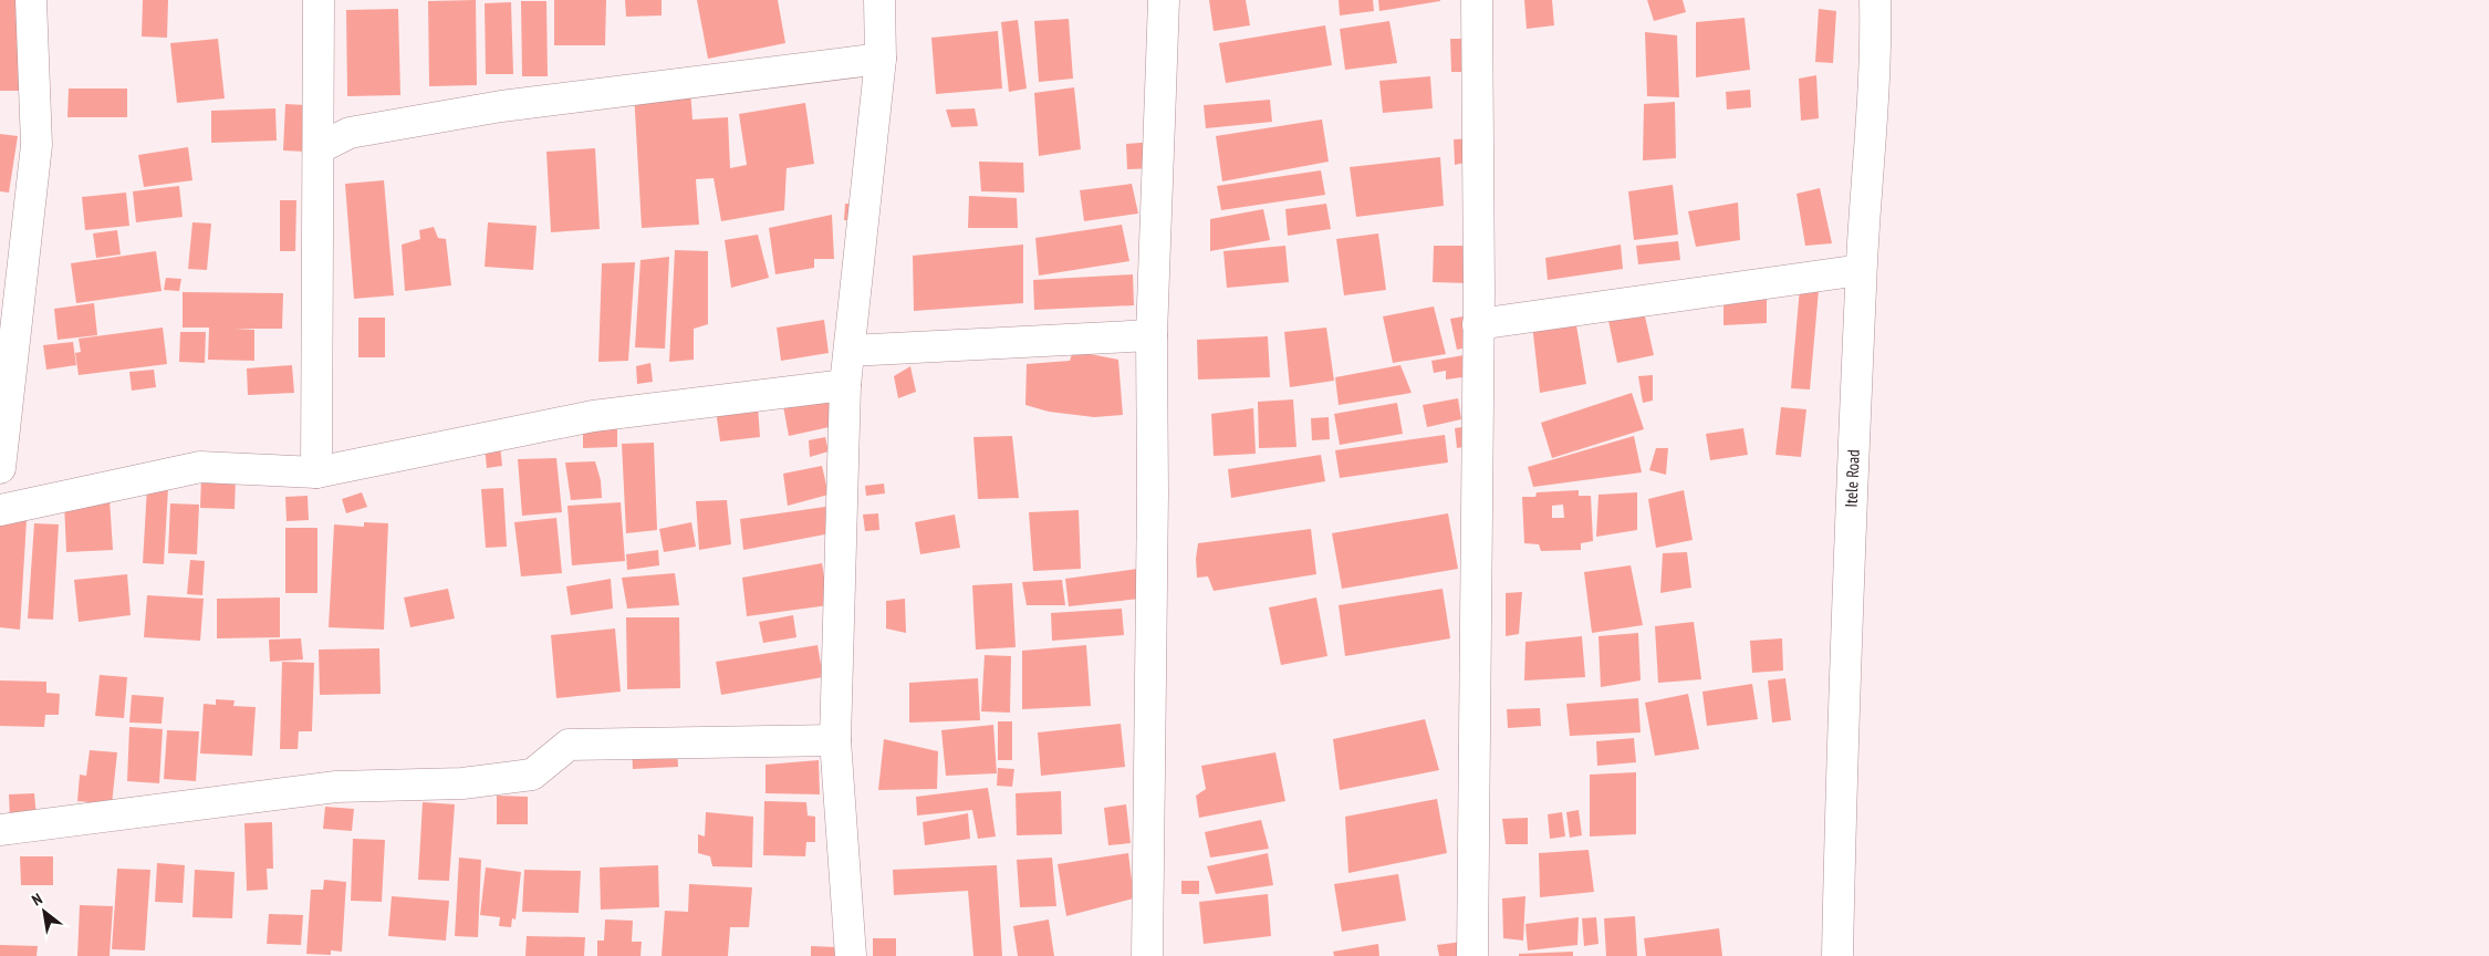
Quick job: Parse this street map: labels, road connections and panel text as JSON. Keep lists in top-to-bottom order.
{
  "streets": {
    "street": ["Itele Road"]
  },
  "north": "top left"
}
